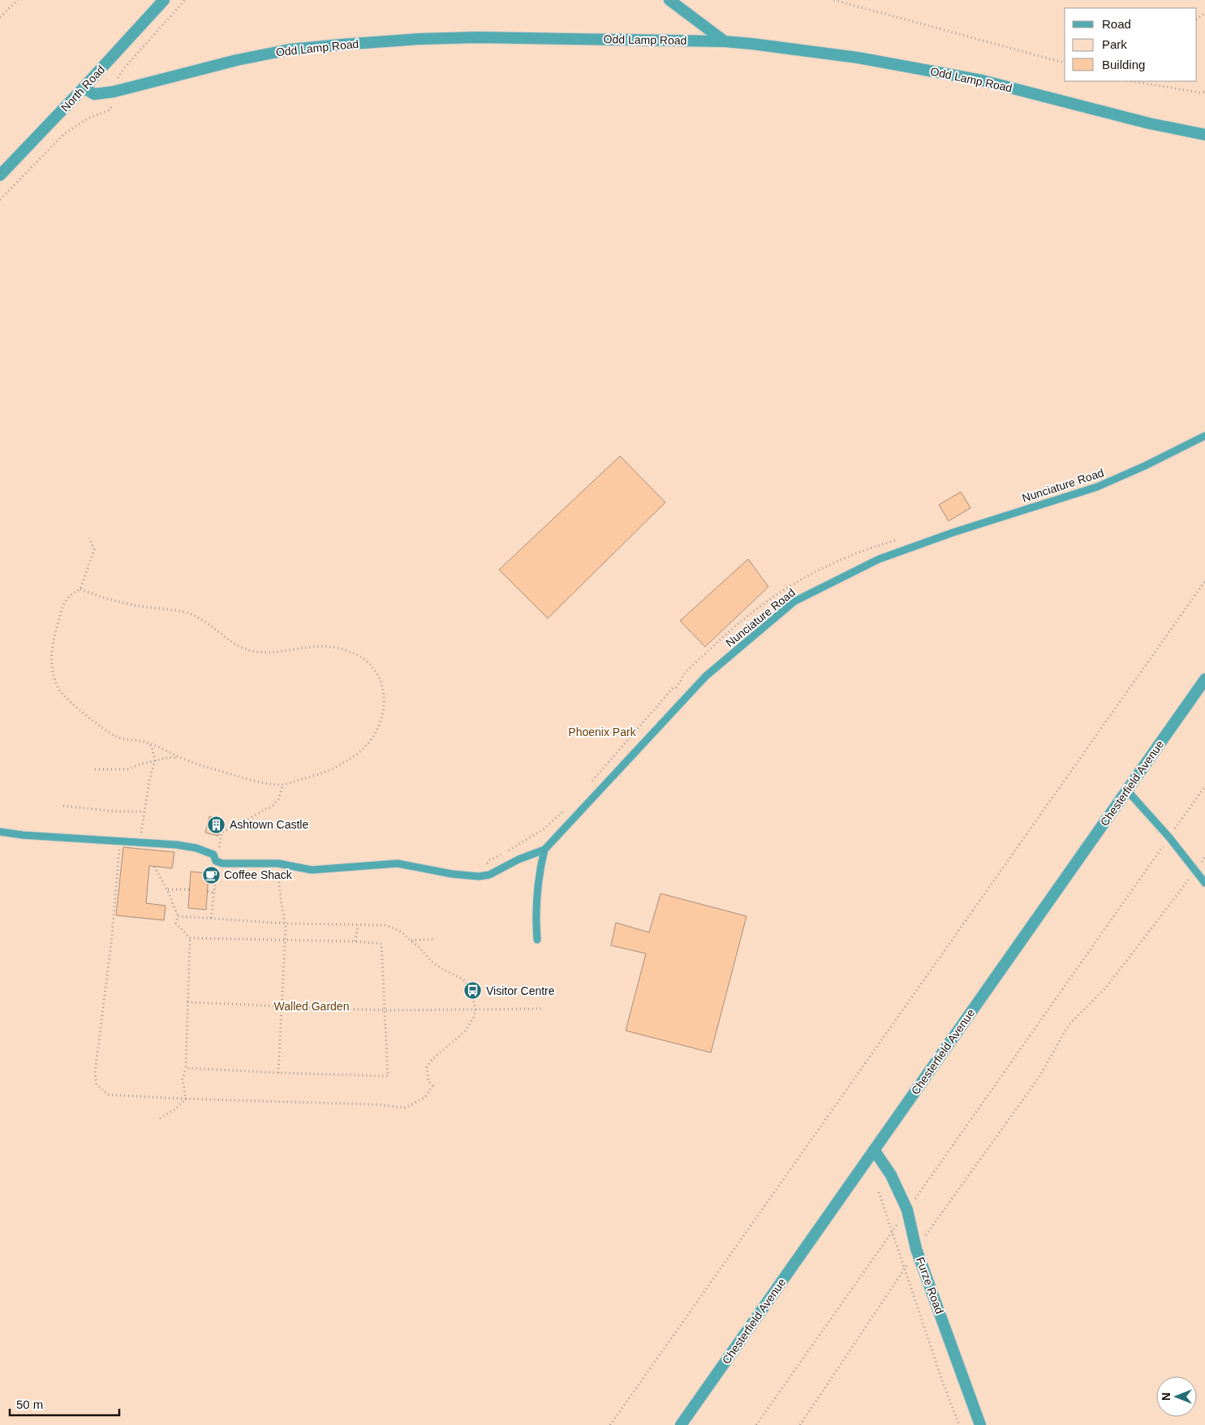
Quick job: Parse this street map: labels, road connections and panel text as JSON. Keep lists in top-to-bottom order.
{
  "streets": {
    "street": [
      "Odd Lamp Road",
      "North Road",
      "Chesterfield Avenue",
      "Furze Road"
    ],
    "lane": ["Nunciature Road"]
  },
  "crossings": [
    ["Odd Lamp Road", "North Road"],
    ["Chesterfield Avenue", "Furze Road"]
  ],
  "parks": ["Phoenix Park", "Walled Garden"],
  "places": {
    "building": ["Ashtown Castle"],
    "cafe": ["Coffee Shack"],
    "bus stop": ["Visitor Centre"]
  },
  "legend": ["Road", "Park", "Building"],
  "scale_bar": "50 m",
  "north": "left"
}
